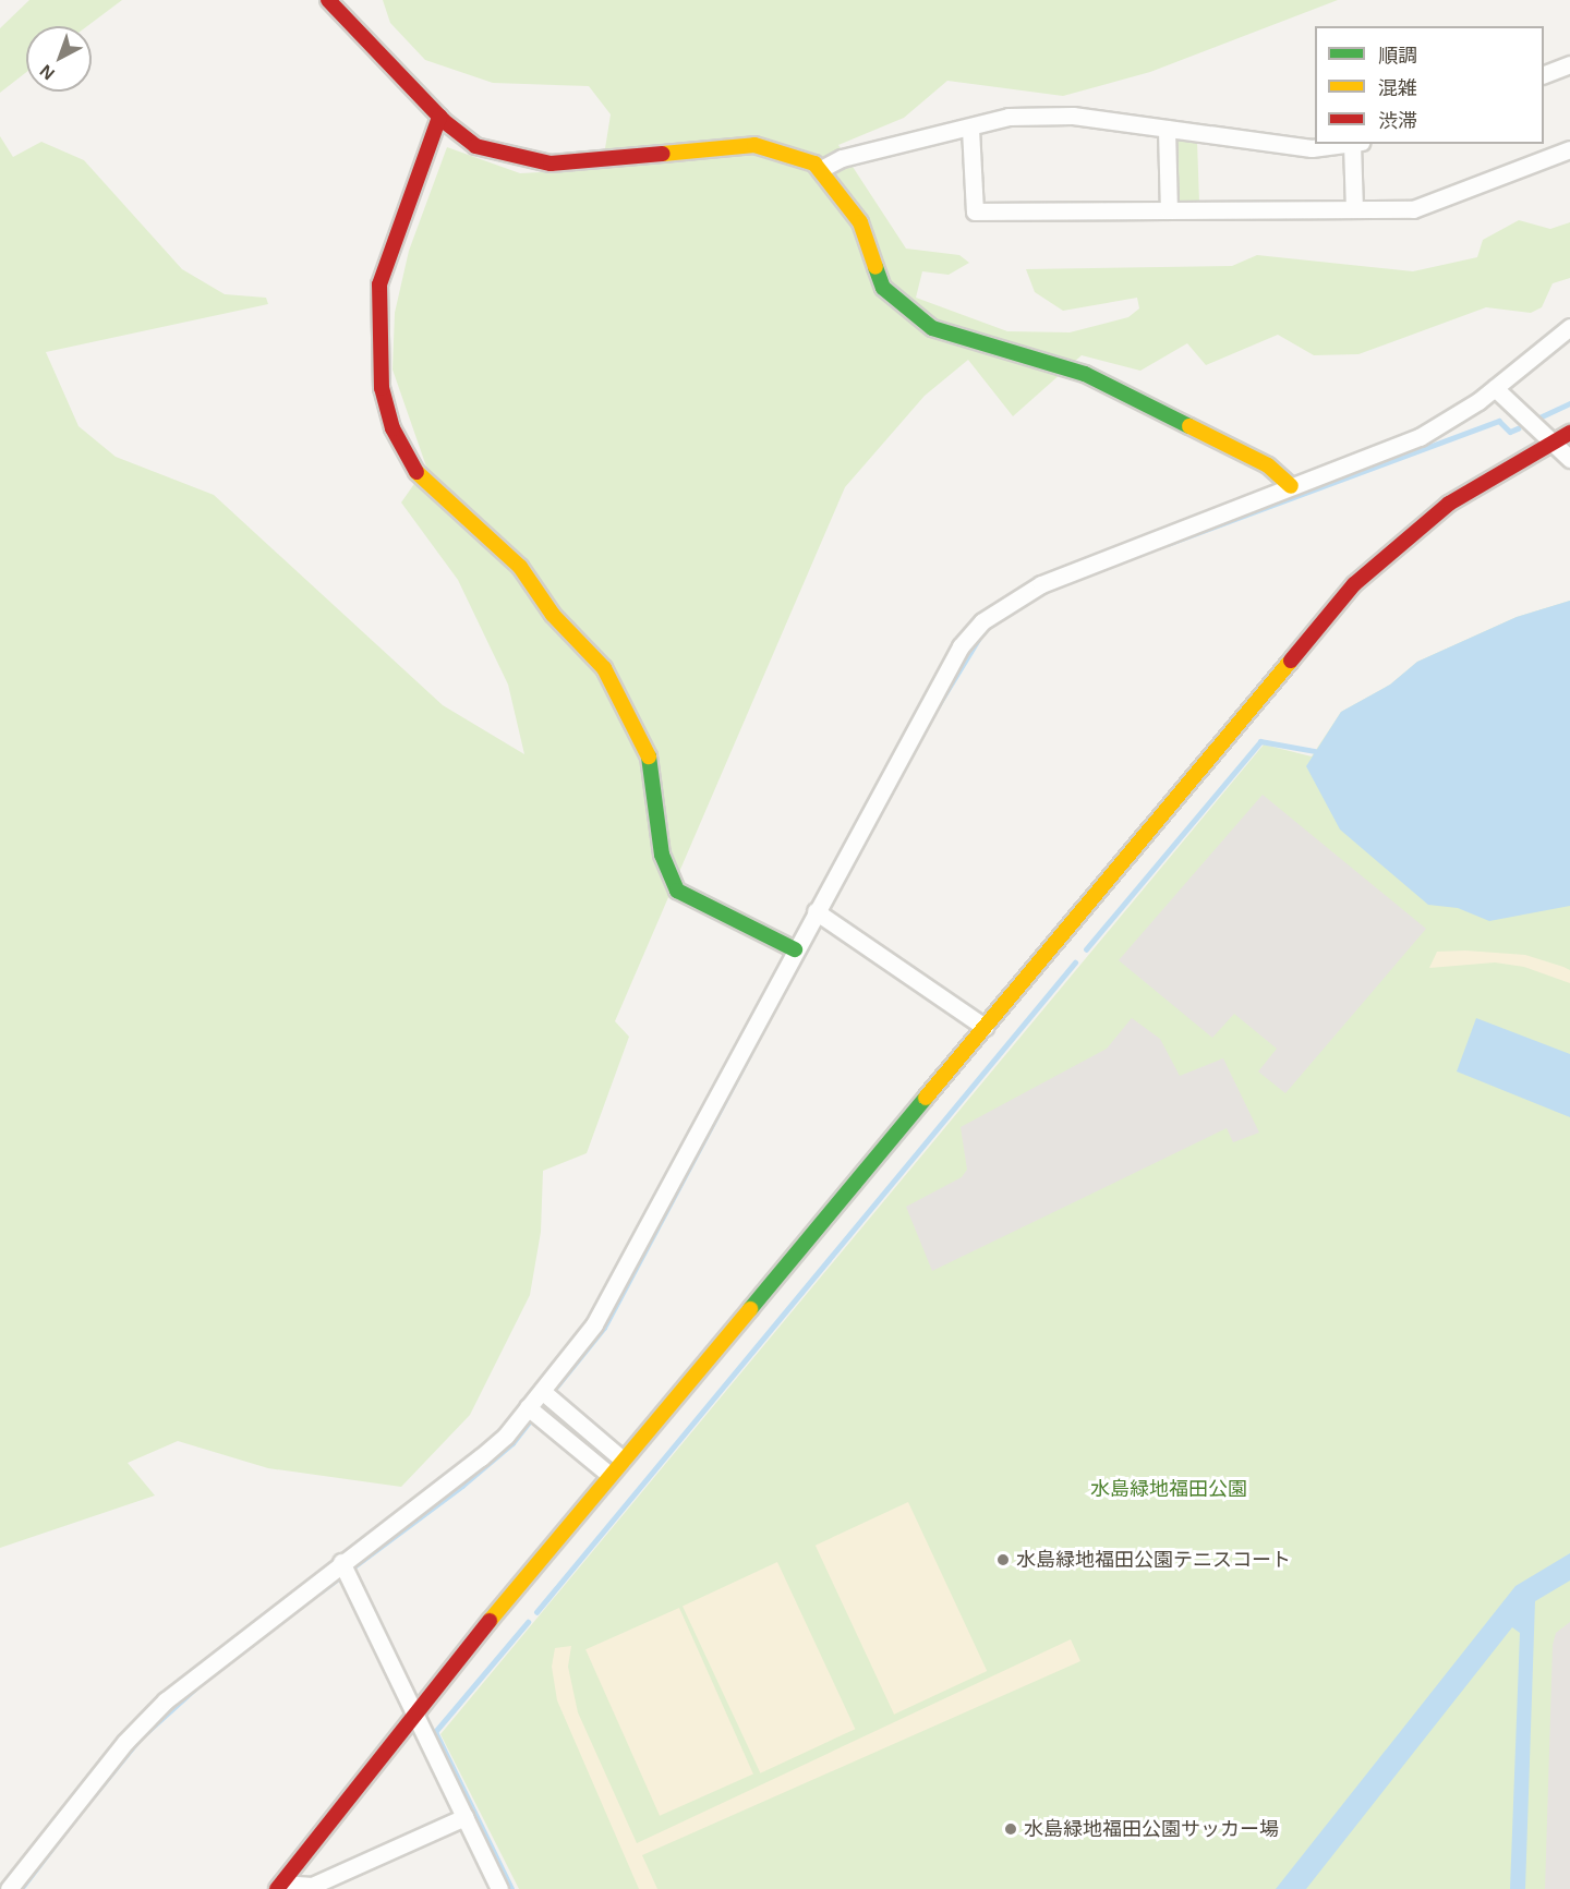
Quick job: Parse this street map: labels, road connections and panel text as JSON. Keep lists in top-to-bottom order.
{
  "parks": ["水島緑地福田公園"],
  "places": ["水島緑地福田公園テニスコート", "水島緑地福田公園サッカー場"],
  "legend": ["順調", "混雑", "渋滞"],
  "north": "bottom left"
}
